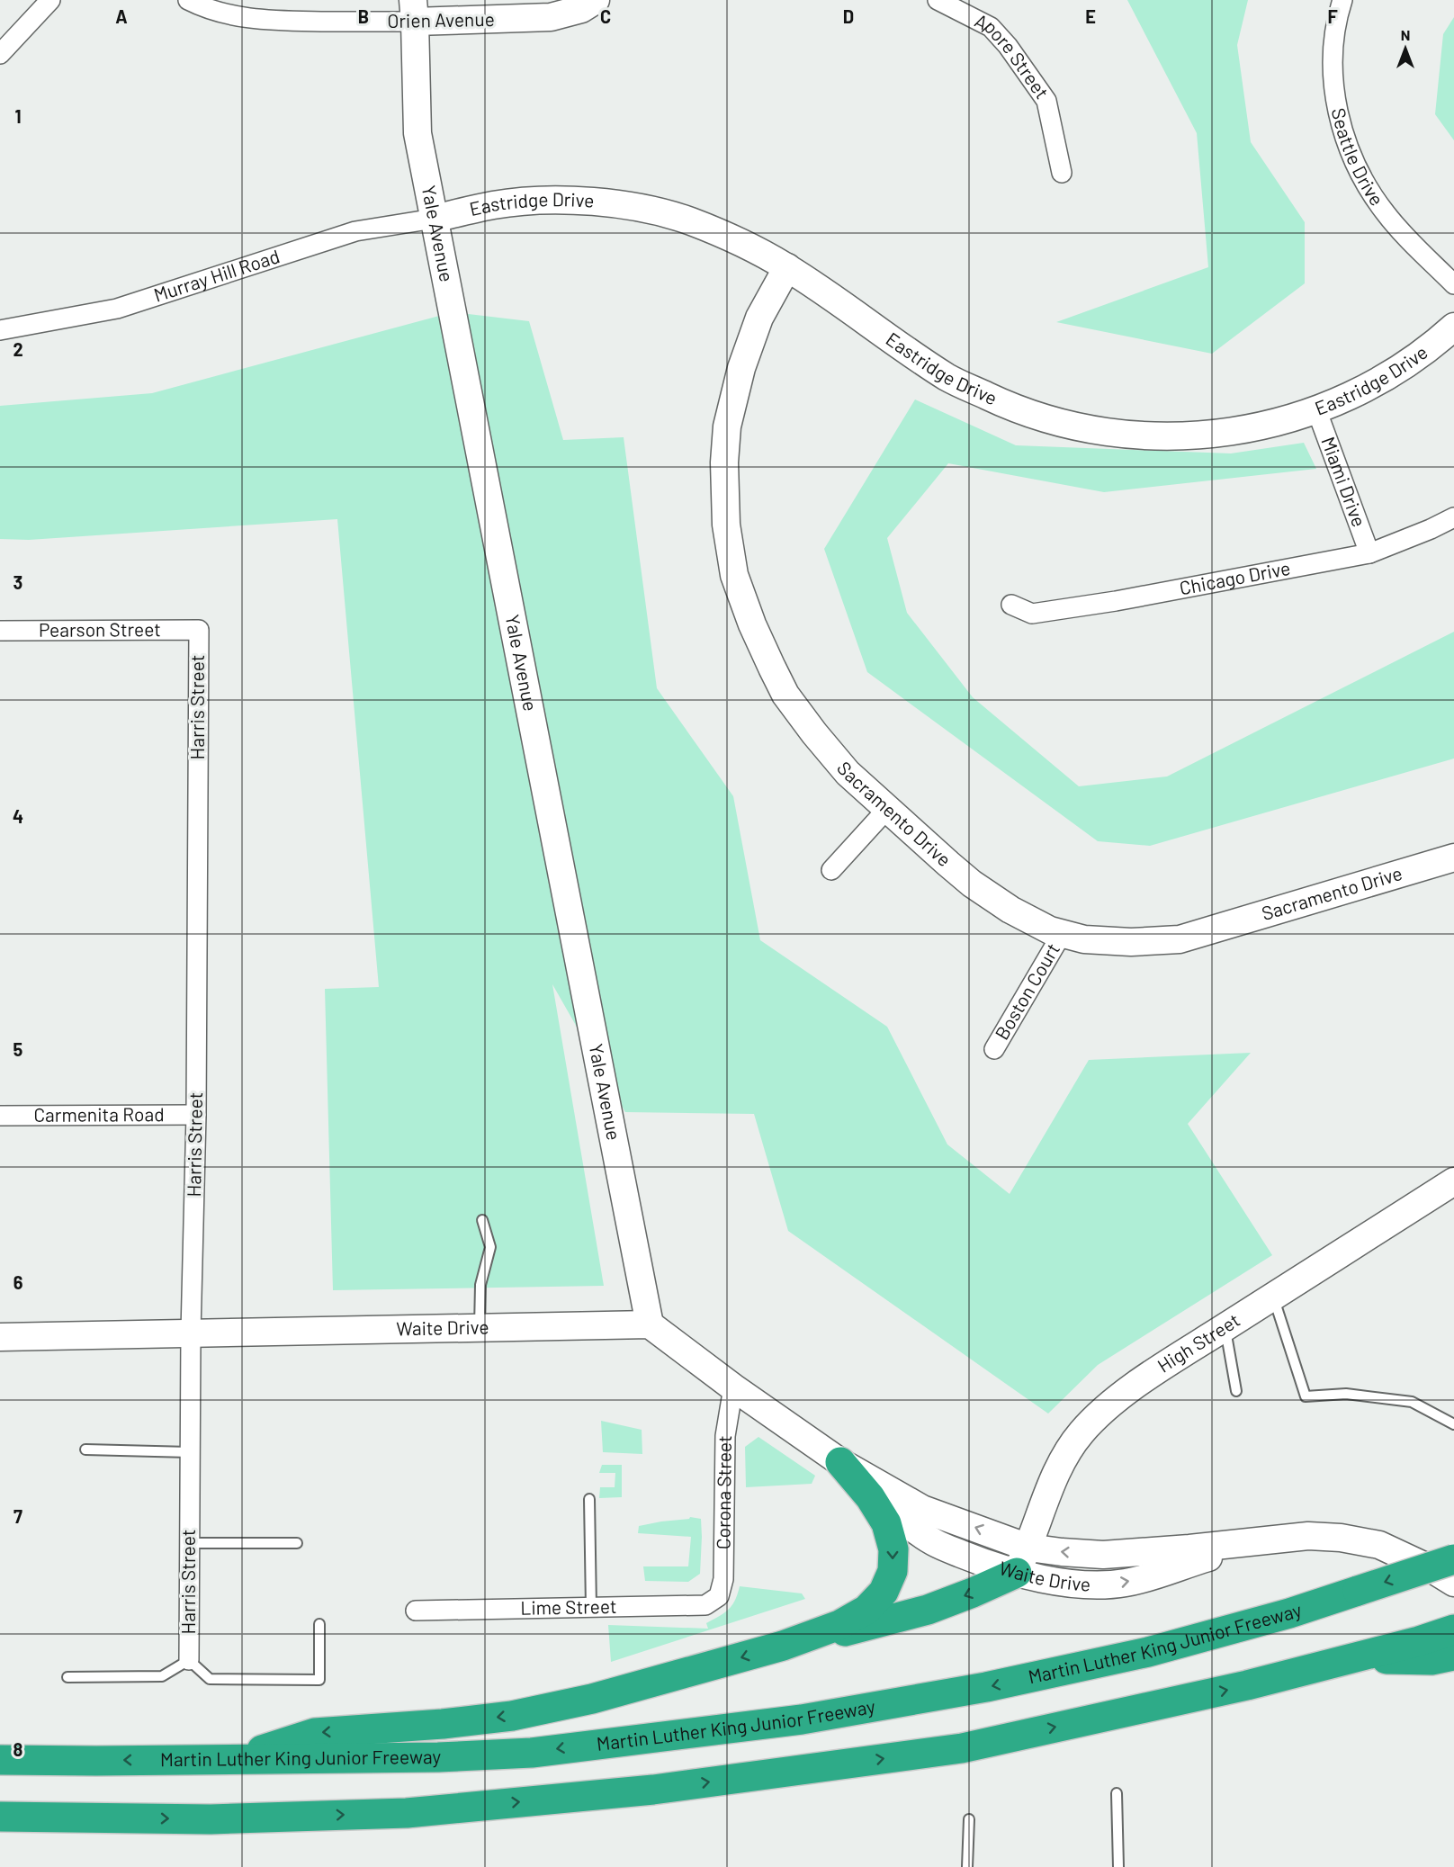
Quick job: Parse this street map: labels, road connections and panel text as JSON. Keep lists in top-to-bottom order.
{
  "streets": {
    "highway": ["Martin Luther King Junior Freeway"],
    "street": [
      "Orien Avenue",
      "Apore Street",
      "Seattle Drive",
      "Eastridge Drive",
      "Yale Avenue",
      "Murray Hill Road",
      "Miami Drive",
      "Chicago Drive",
      "Pearson Street",
      "Harris Street",
      "Sacramento Drive",
      "Boston Court",
      "Carmenita Road",
      "Waite Drive",
      "High Street",
      "Corona Street",
      "Lime Street"
    ]
  },
  "crossings": [
    ["Orien Avenue", "Yale Avenue"],
    ["Eastridge Drive", "Yale Avenue"],
    ["Eastridge Drive", "Murray Hill Road"],
    ["Eastridge Drive", "Miami Drive"],
    ["Eastridge Drive", "Sacramento Drive"],
    ["Yale Avenue", "Murray Hill Road"],
    ["Yale Avenue", "Waite Drive"],
    ["Miami Drive", "Chicago Drive"],
    ["Pearson Street", "Harris Street"],
    ["Harris Street", "Carmenita Road"],
    ["Harris Street", "Waite Drive"],
    ["Sacramento Drive", "Boston Court"],
    ["Waite Drive", "High Street"],
    ["Waite Drive", "Corona Street"],
    ["Corona Street", "Lime Street"]
  ],
  "north": "top",
  "grid": {
    "columns": [
      "A",
      "B",
      "C",
      "D",
      "E",
      "F"
    ],
    "rows": [
      "1",
      "2",
      "3",
      "4",
      "5",
      "6",
      "7",
      "8"
    ]
  }
}
